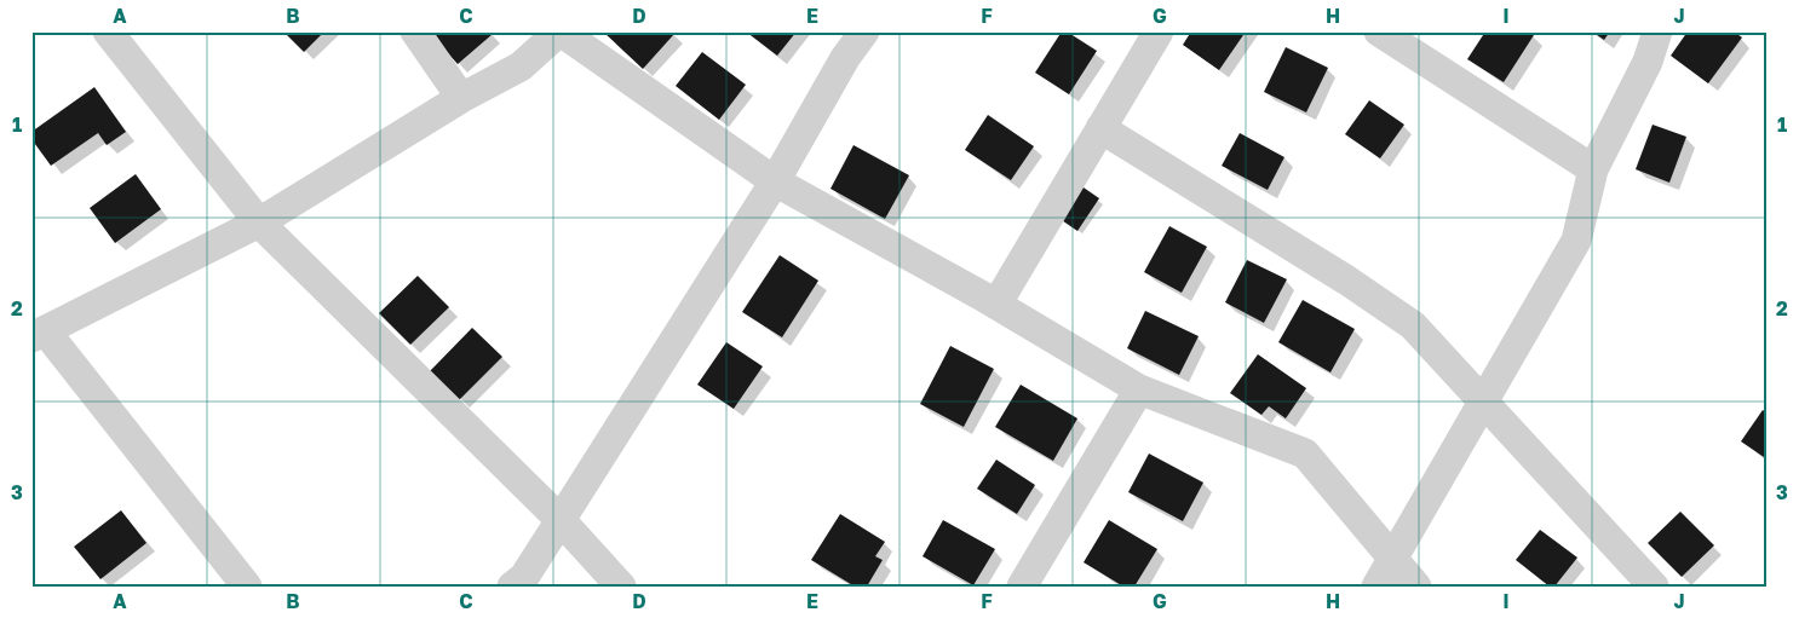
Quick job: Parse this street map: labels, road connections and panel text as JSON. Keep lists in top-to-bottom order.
{
  "grid": {
    "columns": [
      "A",
      "B",
      "C",
      "D",
      "E",
      "F",
      "G",
      "H",
      "I",
      "J"
    ],
    "rows": ["1", "2", "3"]
  }
}
